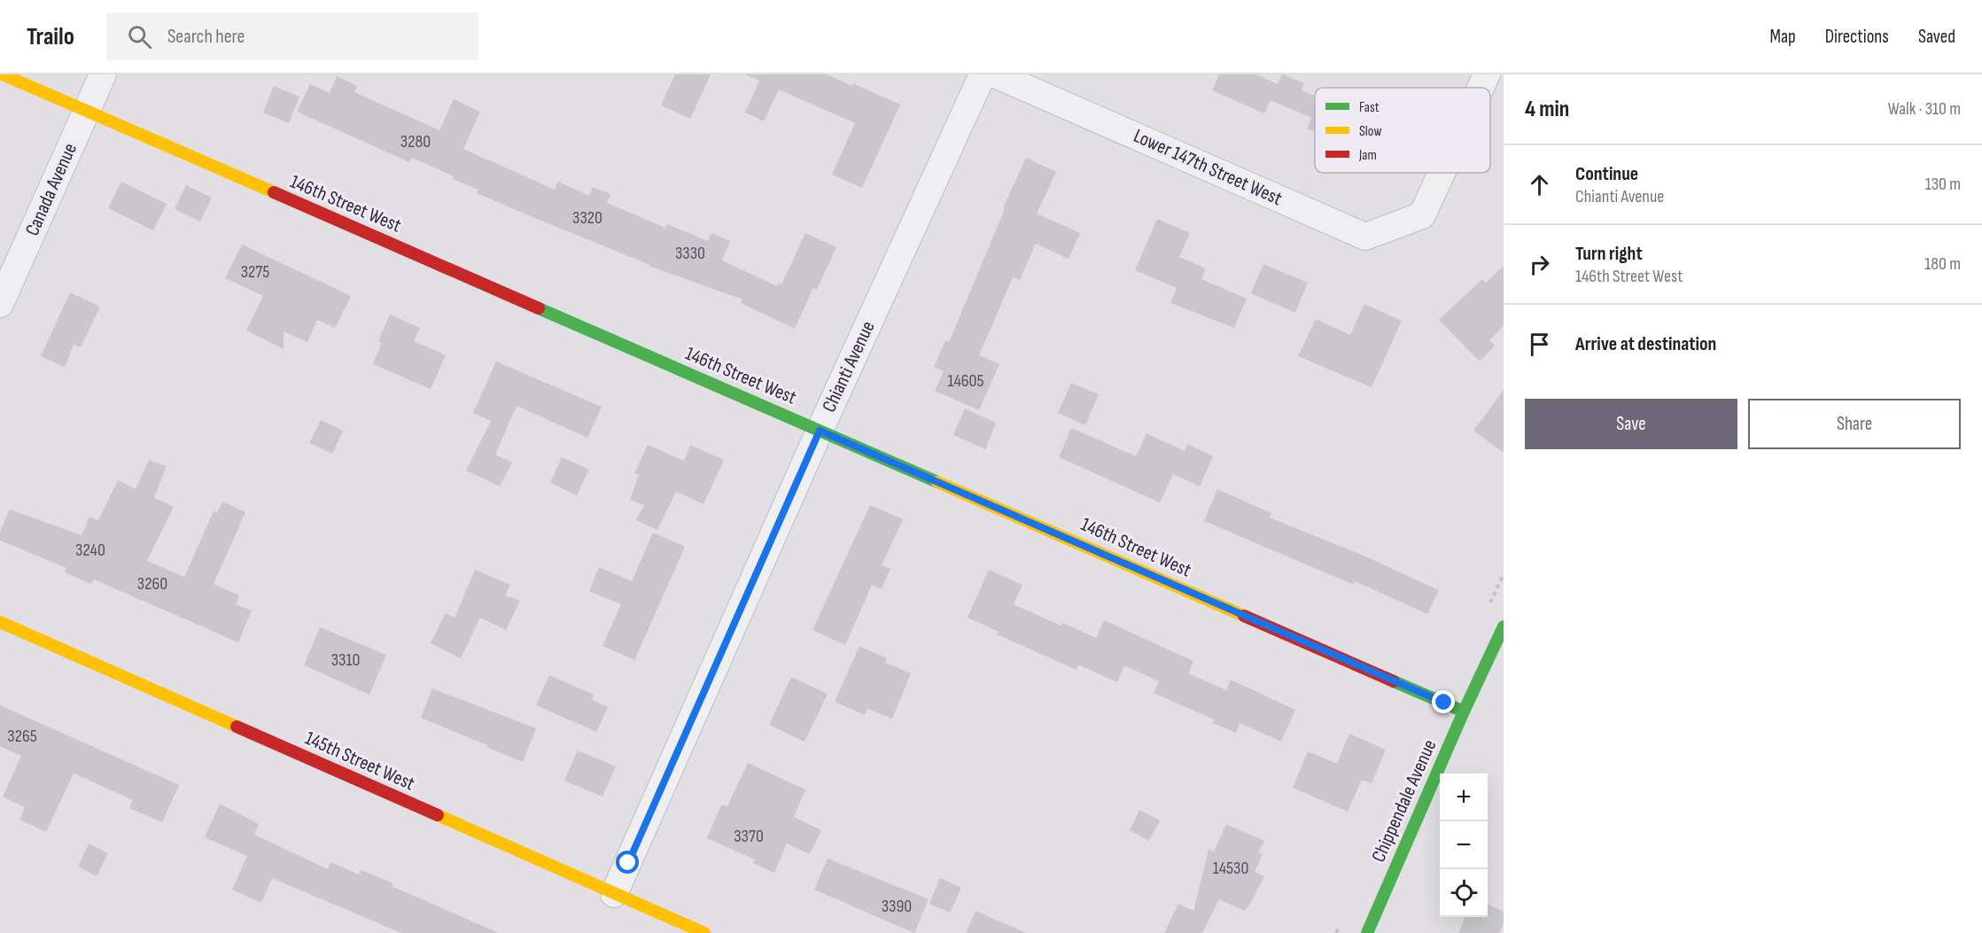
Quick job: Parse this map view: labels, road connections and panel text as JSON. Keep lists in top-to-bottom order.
{
  "streets": {
    "street": [
      "Lower 147th Street West",
      "Canada Avenue",
      "146th Street West",
      "Chianti Avenue",
      "145th Street West",
      "Chippendale Avenue"
    ]
  },
  "crossings": [
    ["Canada Avenue", "146th Street West"],
    ["146th Street West", "Chianti Avenue"],
    ["146th Street West", "Chippendale Avenue"],
    ["Chianti Avenue", "145th Street West"]
  ],
  "house_numbers": [
    "3280",
    "3320",
    "3330",
    "3275",
    "14605",
    "3240",
    "3260",
    "3310",
    "3265",
    "3370",
    "14530",
    "3390"
  ],
  "legend": ["Fast", "Slow", "Jam"],
  "page": {
    "header": "Trailo",
    "search": "Search here",
    "nav": ["Map", "Directions", "Saved"],
    "heading": ["4 min", "Walk · 310 m"],
    "list": [
      ["Continue", "Chianti Avenue", "130 m"],
      ["Turn right", "146th Street West", "180 m"],
      "Arrive at destination"
    ],
    "buttons": ["Save", "Share"],
    "map_buttons": ["+", "−"]
  }
}
